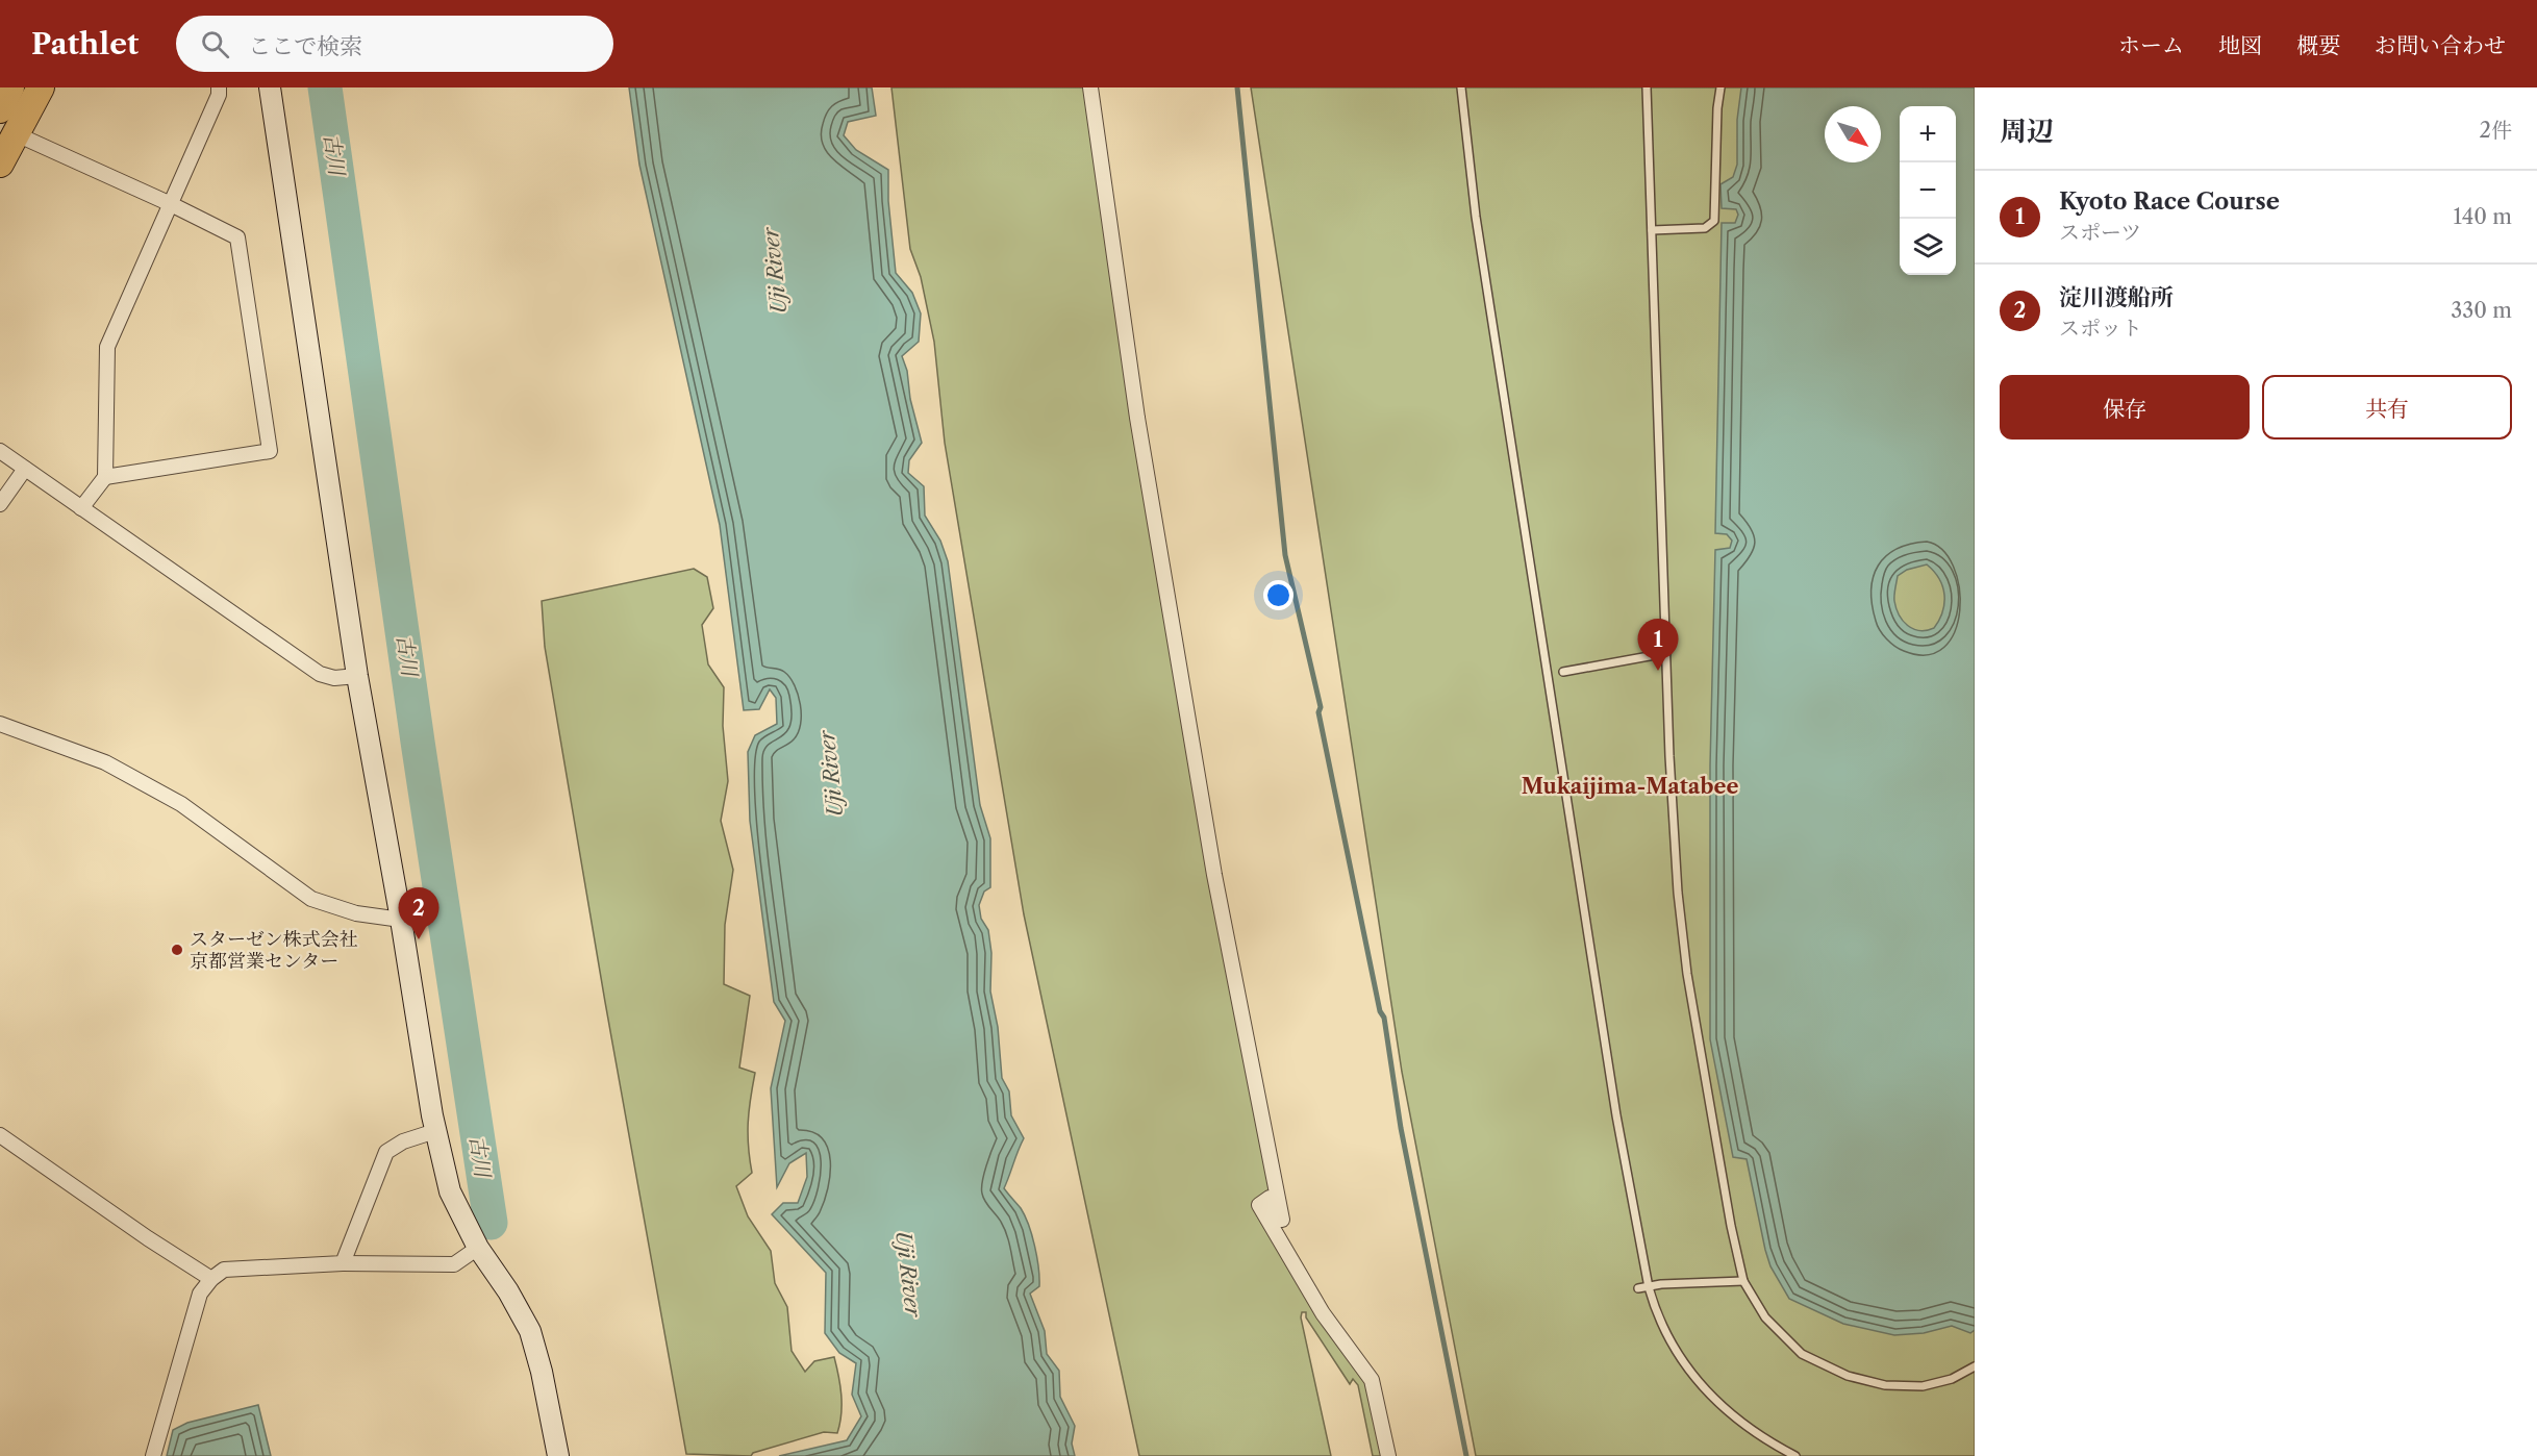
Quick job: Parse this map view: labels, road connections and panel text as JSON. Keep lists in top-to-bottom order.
{
  "districts": ["Mukaijima-Matabee"],
  "water": ["古川", "Uji River"],
  "places": ["スターゼン株式会社 京都営業センター"],
  "north": "bottom right",
  "page": {
    "header": "Pathlet",
    "search": "ここで検索",
    "nav": [
      "ホーム",
      "地図",
      "概要",
      "お問い合わせ"
    ],
    "heading": ["周辺", "2件"],
    "map_buttons": ["+", "−"],
    "list": [
      {
        "mark": "1",
        "name": "Kyoto Race Course",
        "note": "スポーツ",
        "value": "140 m"
      },
      {
        "mark": "2",
        "name": "淀川渡船所",
        "note": "スポット",
        "value": "330 m"
      }
    ],
    "buttons": ["保存", "共有"],
    "pins": ["1", "2"]
  }
}
